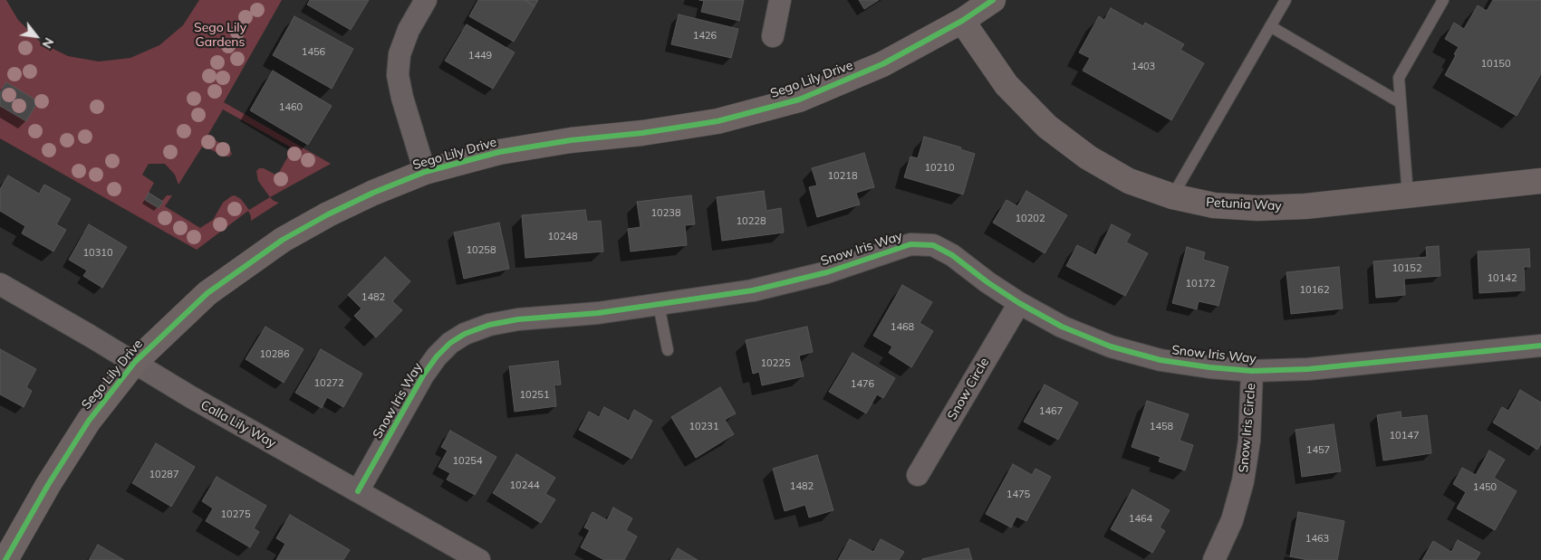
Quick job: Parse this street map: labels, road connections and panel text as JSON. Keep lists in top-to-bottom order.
{
  "streets": {
    "street": [
      "Sego Lily Drive",
      "Petunia Way",
      "Snow Iris Way",
      "Snow Circle",
      "Calla Lily Way",
      "Snow Iris Circle"
    ]
  },
  "crossings": [
    ["Sego Lily Drive", "Petunia Way"],
    ["Sego Lily Drive", "Calla Lily Way"],
    ["Snow Iris Way", "Snow Circle"],
    ["Snow Iris Way", "Calla Lily Way"],
    ["Snow Iris Way", "Snow Iris Circle"]
  ],
  "parks": ["Sego Lily Gardens"],
  "house_numbers": [
    "1426",
    "1456",
    "1449",
    "10150",
    "1403",
    "1460",
    "10210",
    "10218",
    "10238",
    "10202",
    "10228",
    "10248",
    "10258",
    "10310",
    "10152",
    "10142",
    "10172",
    "10162",
    "1482",
    "1468",
    "10286",
    "10225",
    "10272",
    "1476",
    "10251",
    "1467",
    "10231",
    "1458",
    "10147",
    "1457",
    "10254",
    "10287",
    "10244",
    "1482",
    "1450",
    "1475",
    "10275",
    "1464",
    "1463"
  ],
  "north": "bottom right"
}
